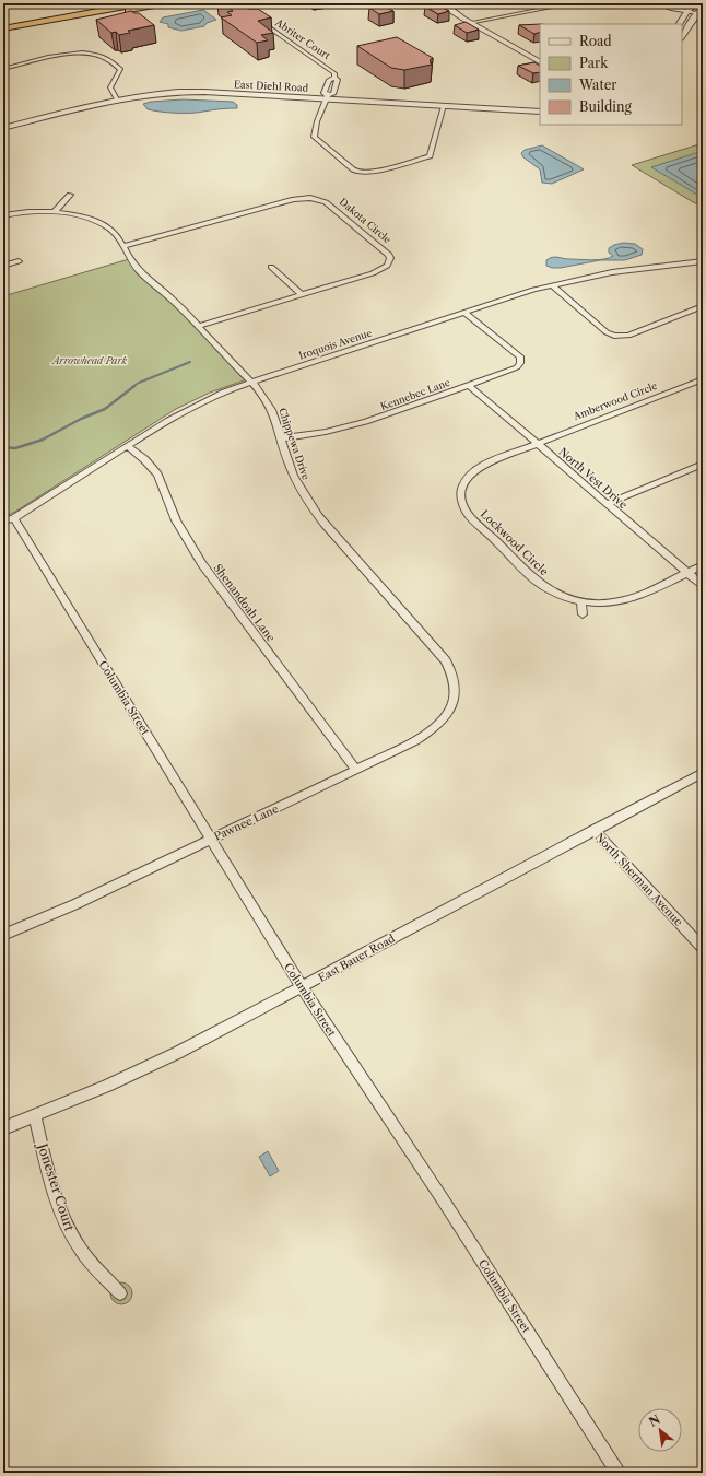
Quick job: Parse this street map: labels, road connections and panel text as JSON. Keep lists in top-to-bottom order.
{
  "streets": {
    "street": [
      "Abriter Court",
      "East Diehl Road",
      "Dakota Circle",
      "Iroquois Avenue",
      "Kennebec Lane",
      "Amberwood Circle",
      "Chippewa Drive",
      "North Vest Drive",
      "Lockwood Circle",
      "Shenandoah Lane",
      "Columbia Street",
      "Pawnee Lane",
      "North Sherman Avenue",
      "East Bauer Road",
      "Jonester Court"
    ]
  },
  "crossings": [
    ["Dakota Circle", "Chippewa Drive"],
    ["Iroquois Avenue", "Kennebec Lane"],
    ["Iroquois Avenue", "Chippewa Drive"],
    ["Iroquois Avenue", "Shenandoah Lane"],
    ["Iroquois Avenue", "Columbia Street"],
    ["Kennebec Lane", "Chippewa Drive"],
    ["Kennebec Lane", "North Vest Drive"],
    ["Amberwood Circle", "North Vest Drive"],
    ["Amberwood Circle", "Lockwood Circle"],
    ["Chippewa Drive", "Pawnee Lane"],
    ["North Vest Drive", "Lockwood Circle"],
    ["Shenandoah Lane", "Pawnee Lane"],
    ["Columbia Street", "Pawnee Lane"],
    ["Columbia Street", "East Bauer Road"],
    ["North Sherman Avenue", "East Bauer Road"],
    ["East Bauer Road", "Jonester Court"]
  ],
  "parks": ["Arrowhead Park"],
  "legend": [
    "Road",
    "Park",
    "Water",
    "Building"
  ],
  "north": "top left"
}
